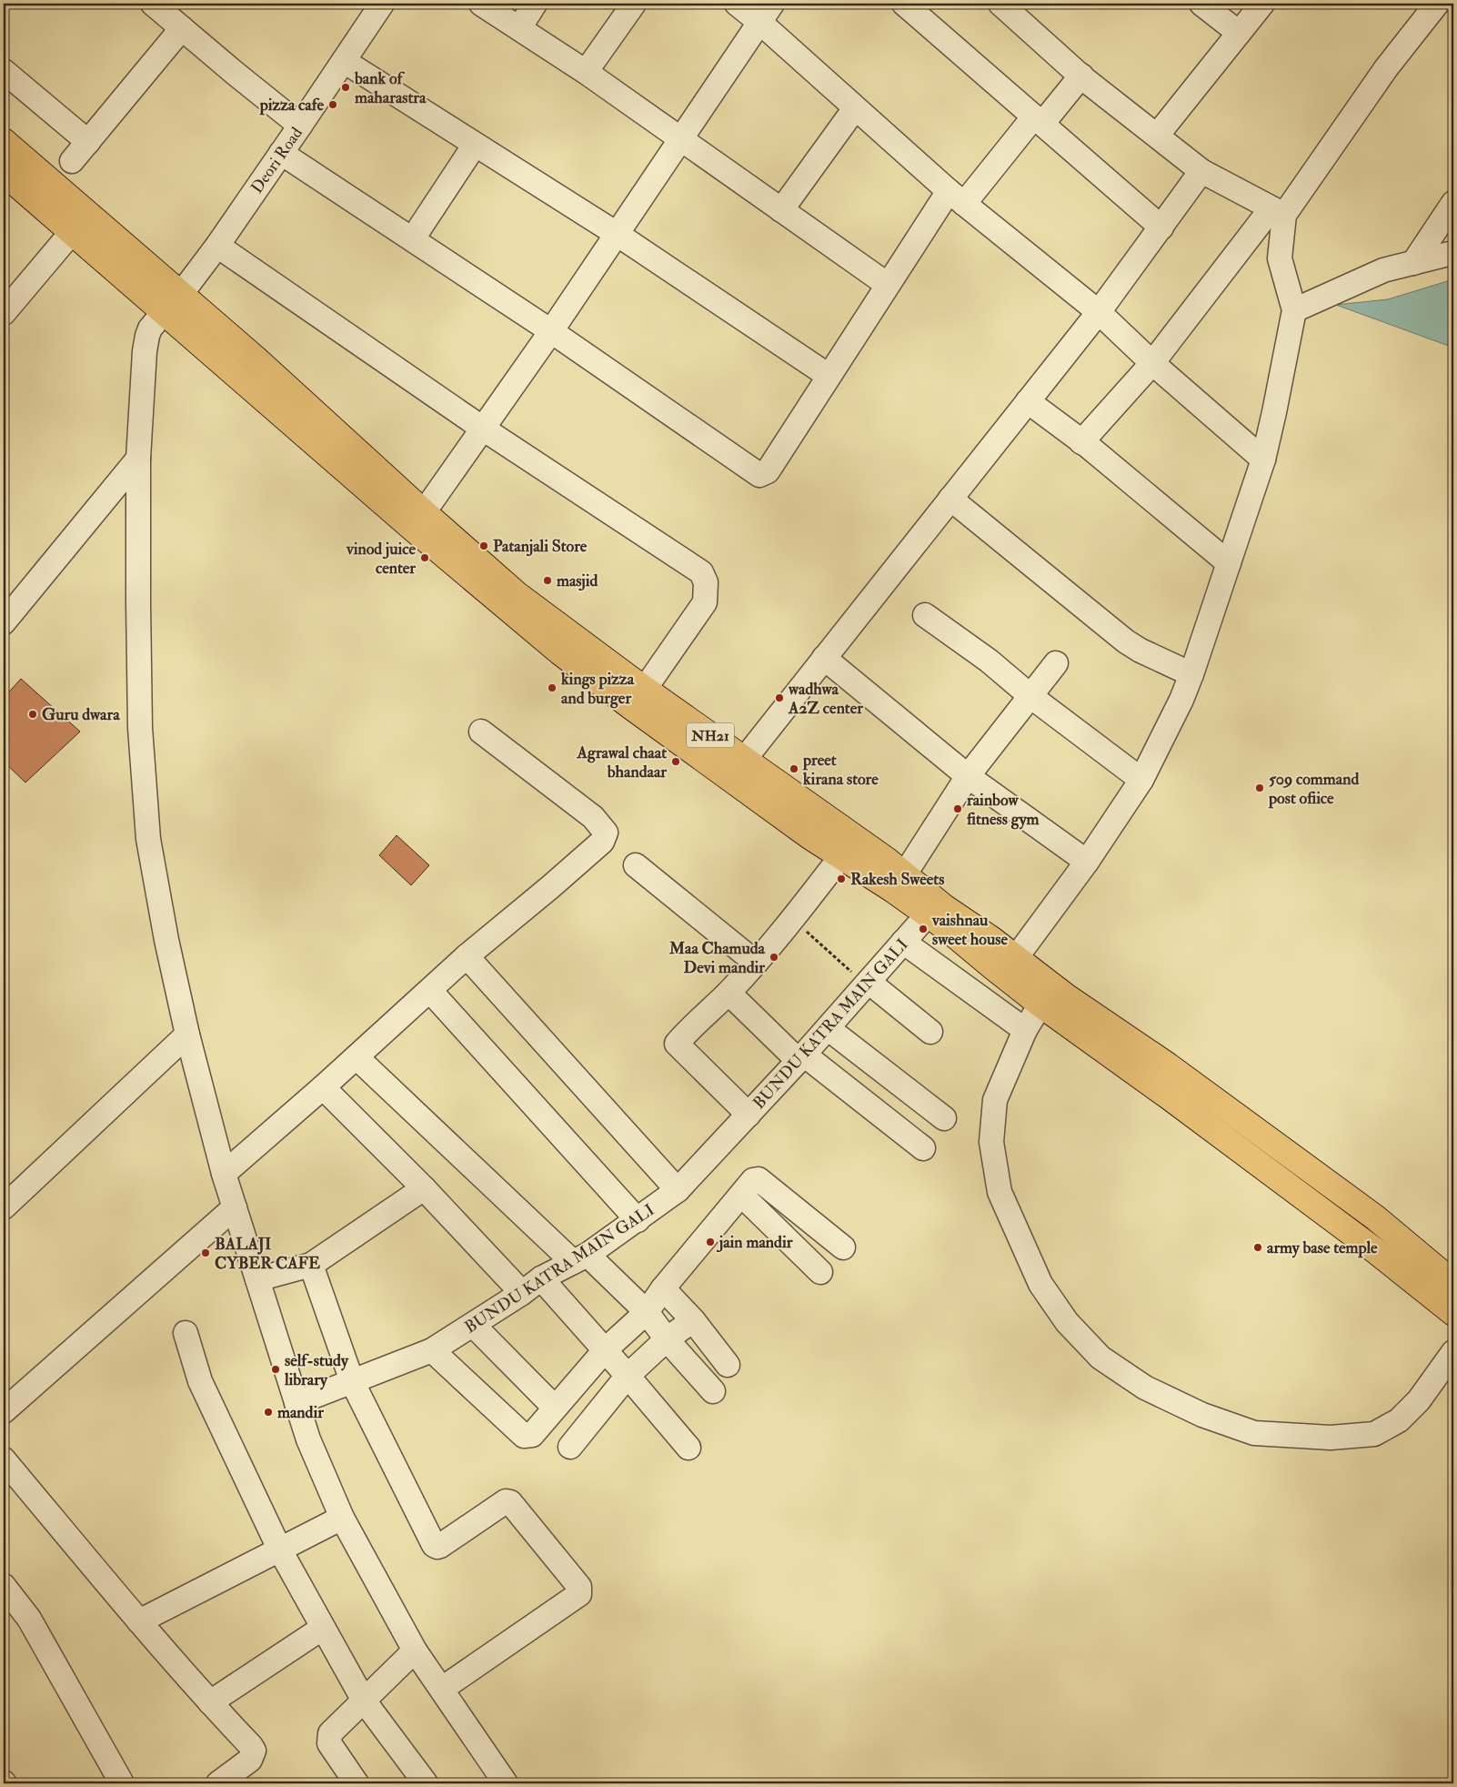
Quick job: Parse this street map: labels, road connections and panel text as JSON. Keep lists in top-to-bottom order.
{
  "streets": {
    "highway": ["NH21"],
    "street": ["Deori Road", "BUNDU KATRA MAIN GALI"]
  },
  "crossings": [
    ["Deori Road", "NH21"],
    ["Deori Road", "BUNDU KATRA MAIN GALI"],
    ["NH21", "BUNDU KATRA MAIN GALI"]
  ],
  "places": [
    "bank of maharastra",
    "pizza cafe",
    "Patanjali Store",
    "vinod juice center",
    "masjid",
    "kings pizza and burger",
    "wadhwa A2Z center",
    "Guru dwara",
    "Agrawal chaat bhandaar",
    "preet kirana store",
    "509 command post ofiice",
    "rainbow fitness gym",
    "Rakesh Sweets",
    "vaishnau sweet house",
    "Maa Chamuda Devi mandir",
    "jain mandir",
    "army base temple",
    "BALAJI CYBER CAFE",
    "self-study library",
    "mandir"
  ]
}
